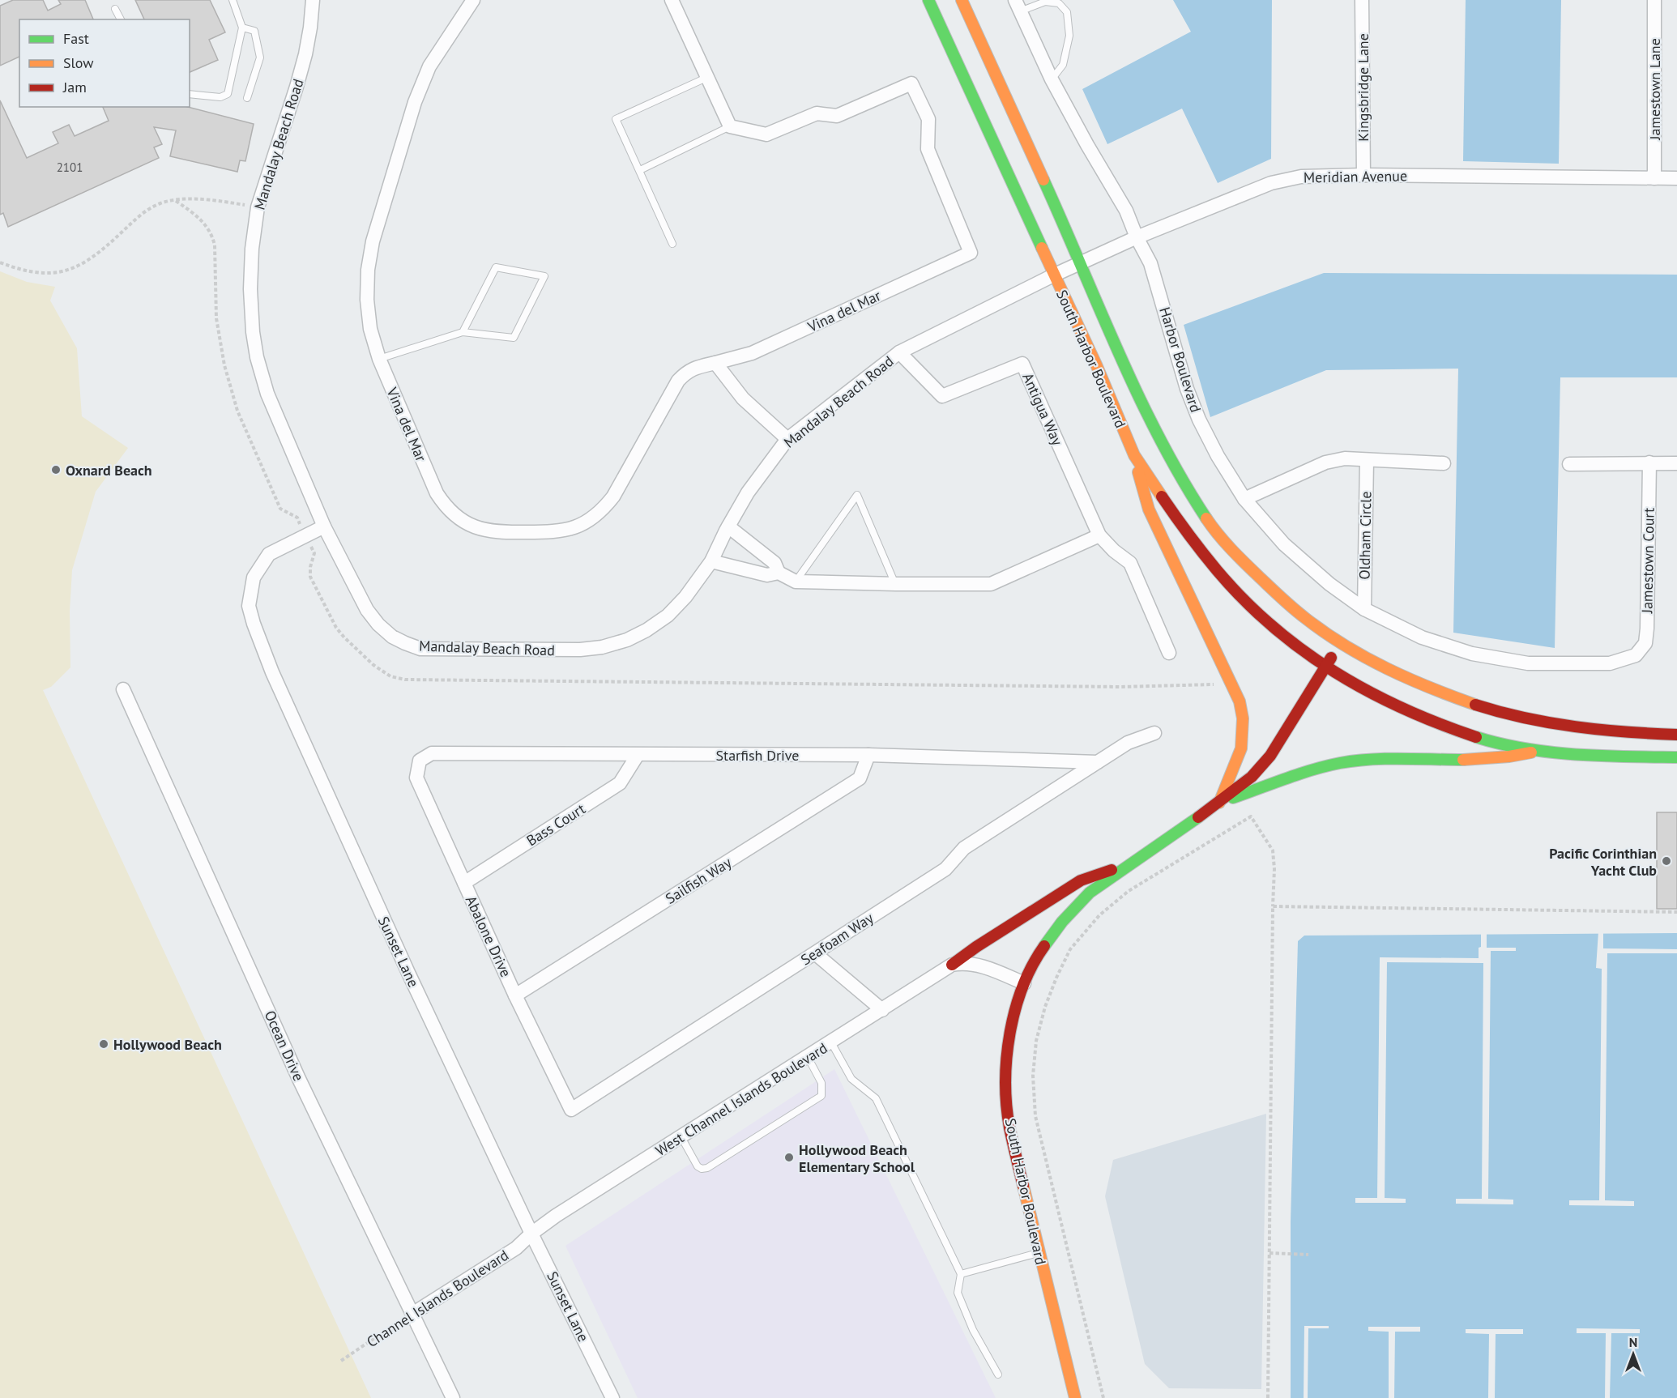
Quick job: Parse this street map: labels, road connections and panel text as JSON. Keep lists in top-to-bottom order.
{
  "streets": {
    "main road": ["South Harbor Boulevard", "West Channel Islands Boulevard"],
    "street": [
      "Kingsbridge Lane",
      "Jamestown Lane",
      "Mandalay Beach Road",
      "Meridian Avenue",
      "Vina del Mar",
      "Harbor Boulevard",
      "Antigua Way",
      "Oldham Circle",
      "Jamestown Court",
      "Starfish Drive",
      "Bass Court",
      "Sailfish Way",
      "Abalone Drive",
      "Seafoam Way",
      "Sunset Lane",
      "Ocean Drive",
      "Channel Islands Boulevard"
    ]
  },
  "crossings": [
    ["Kingsbridge Lane", "Meridian Avenue"],
    ["Jamestown Lane", "Meridian Avenue"],
    ["Mandalay Beach Road", "Meridian Avenue"],
    ["Mandalay Beach Road", "South Harbor Boulevard"],
    ["Mandalay Beach Road", "Antigua Way"],
    ["Mandalay Beach Road", "Sunset Lane"],
    ["Meridian Avenue", "South Harbor Boulevard"],
    ["Meridian Avenue", "Harbor Boulevard"],
    ["South Harbor Boulevard", "West Channel Islands Boulevard"],
    ["Harbor Boulevard", "Oldham Circle"],
    ["Harbor Boulevard", "Jamestown Court"],
    ["Starfish Drive", "Bass Court"],
    ["Starfish Drive", "Sailfish Way"],
    ["Starfish Drive", "Abalone Drive"],
    ["Starfish Drive", "Seafoam Way"],
    ["Bass Court", "Abalone Drive"],
    ["Sailfish Way", "Abalone Drive"],
    ["Abalone Drive", "Seafoam Way"],
    ["Sunset Lane", "West Channel Islands Boulevard"],
    ["Sunset Lane", "Channel Islands Boulevard"],
    ["Ocean Drive", "Channel Islands Boulevard"],
    ["West Channel Islands Boulevard", "Channel Islands Boulevard"]
  ],
  "places": [
    "Oxnard Beach",
    "Pacific Corinthian Yacht Club",
    "Hollywood Beach",
    "Hollywood Beach Elementary School"
  ],
  "house_numbers": ["2101"],
  "legend": ["Fast", "Slow", "Jam"],
  "north": "top"
}
